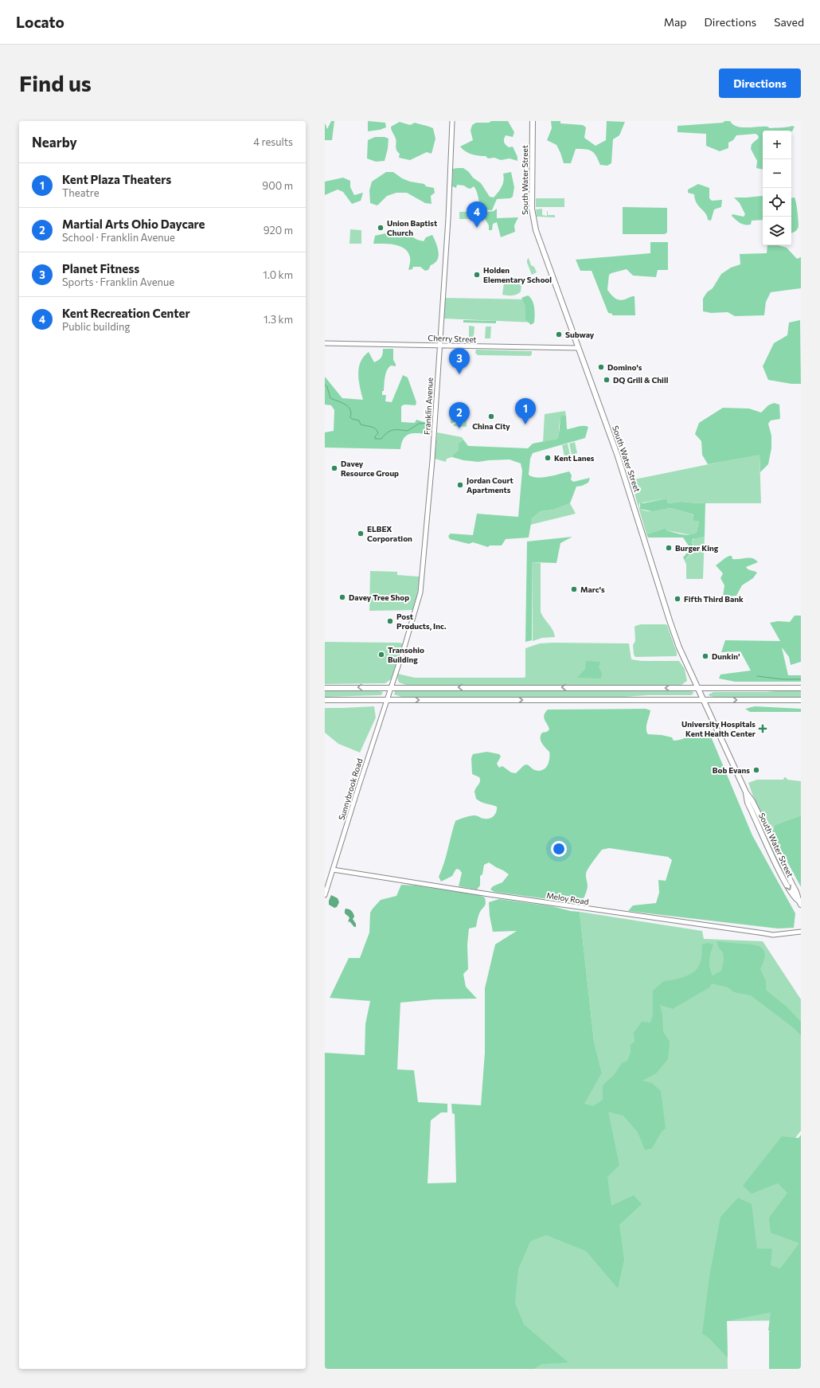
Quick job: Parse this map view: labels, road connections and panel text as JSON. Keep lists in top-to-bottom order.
{
  "streets": {
    "main road": ["South Water Street"],
    "street": [
      "Cherry Street",
      "Franklin Avenue",
      "Sunnybrook Road",
      "Meloy Road"
    ]
  },
  "crossings": [
    ["South Water Street", "Cherry Street"],
    ["Cherry Street", "Franklin Avenue"],
    ["Franklin Avenue", "Sunnybrook Road"],
    ["Sunnybrook Road", "Meloy Road"]
  ],
  "places": {
    "other": [
      "Union Baptist Church",
      "Holden Elementary School",
      "Subway",
      "Domino's",
      "DQ Grill & Chill",
      "China City",
      "Kent Lanes",
      "Davey Resource Group",
      "Jordan Court Apartments",
      "ELBEX Corporation",
      "Burger King",
      "Marc's",
      "Davey Tree Shop",
      "Fifth Third Bank",
      "Post Products, Inc.",
      "Transohio Building",
      "Dunkin'",
      "Bob Evans"
    ],
    "health": ["University Hospitals Kent Health Center"]
  },
  "page": {
    "header": "Locato",
    "nav": ["Map", "Directions", "Saved"],
    "buttons": "Directions",
    "title": "Find us",
    "heading": ["Nearby", "4 results"],
    "map_buttons": ["+", "−"],
    "list": [
      {
        "mark": "1",
        "name": "Kent Plaza Theaters",
        "note": "Theatre",
        "value": "900 m"
      },
      {
        "mark": "2",
        "name": "Martial Arts Ohio Daycare",
        "note": "School · Franklin Avenue",
        "value": "920 m"
      },
      {
        "mark": "3",
        "name": "Planet Fitness",
        "note": "Sports · Franklin Avenue",
        "value": "1.0 km"
      },
      {
        "mark": "4",
        "name": "Kent Recreation Center",
        "note": "Public building",
        "value": "1.3 km"
      }
    ],
    "pins": [
      "4",
      "3",
      "1",
      "2"
    ]
  }
}
